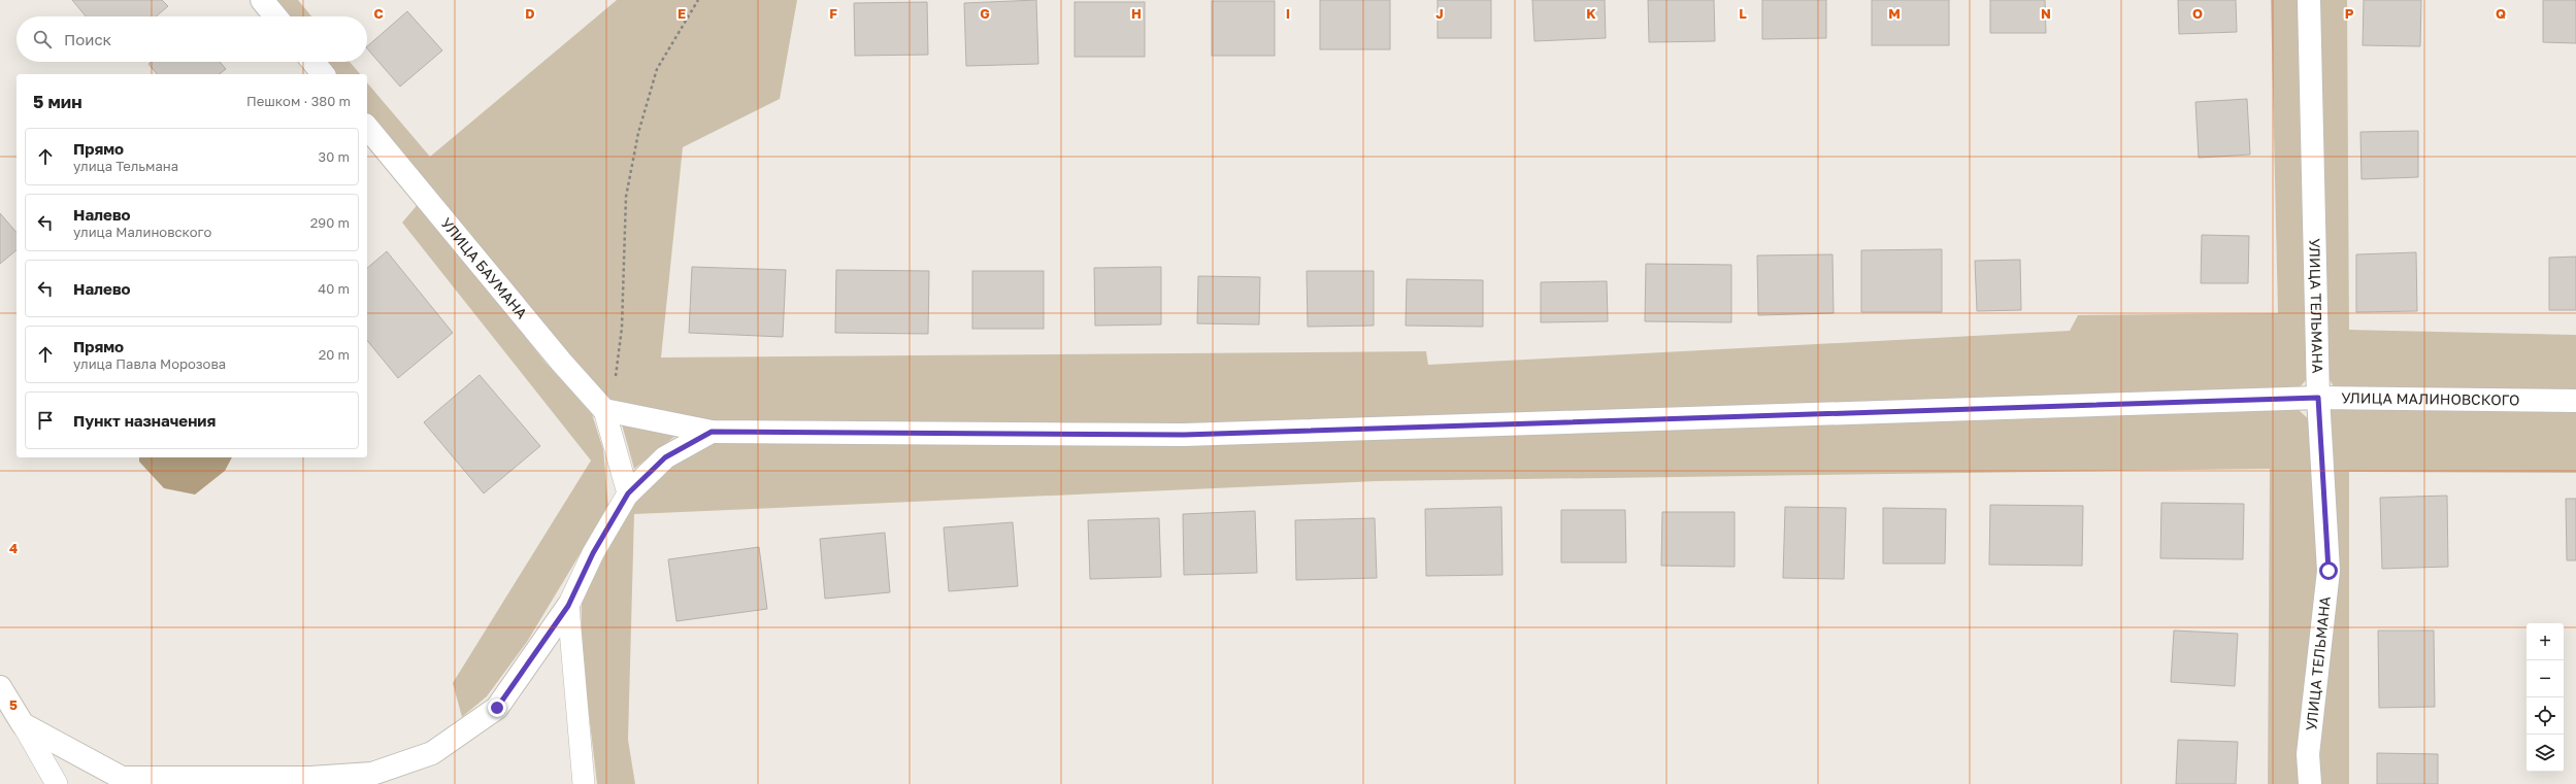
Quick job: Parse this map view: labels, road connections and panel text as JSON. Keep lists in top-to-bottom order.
{
  "streets": {
    "street": ["УЛИЦА БАУМАНА", "УЛИЦА ТЕЛЬМАНА", "УЛИЦА МАЛИНОВСКОГО"]
  },
  "crossings": [
    ["УЛИЦА БАУМАНА", "УЛИЦА МАЛИНОВСКОГО"],
    ["УЛИЦА ТЕЛЬМАНА", "УЛИЦА МАЛИНОВСКОГО"]
  ],
  "page": {
    "search": "Поиск",
    "heading": ["5 мин", "Пешком · 380 m"],
    "list": [
      ["Прямо", "улица Тельмана", "30 m"],
      ["Налево", "улица Малиновского", "290 m"],
      ["Налево", "40 m"],
      ["Прямо", "улица Павла Морозова", "20 m"],
      "Пункт назначения"
    ],
    "map_buttons": ["+", "−"]
  },
  "grid": {
    "columns": [
      "C",
      "D",
      "E",
      "F",
      "G",
      "H",
      "I",
      "J",
      "K",
      "L",
      "M",
      "N",
      "O",
      "P",
      "Q"
    ],
    "rows": ["4", "5"]
  }
}
